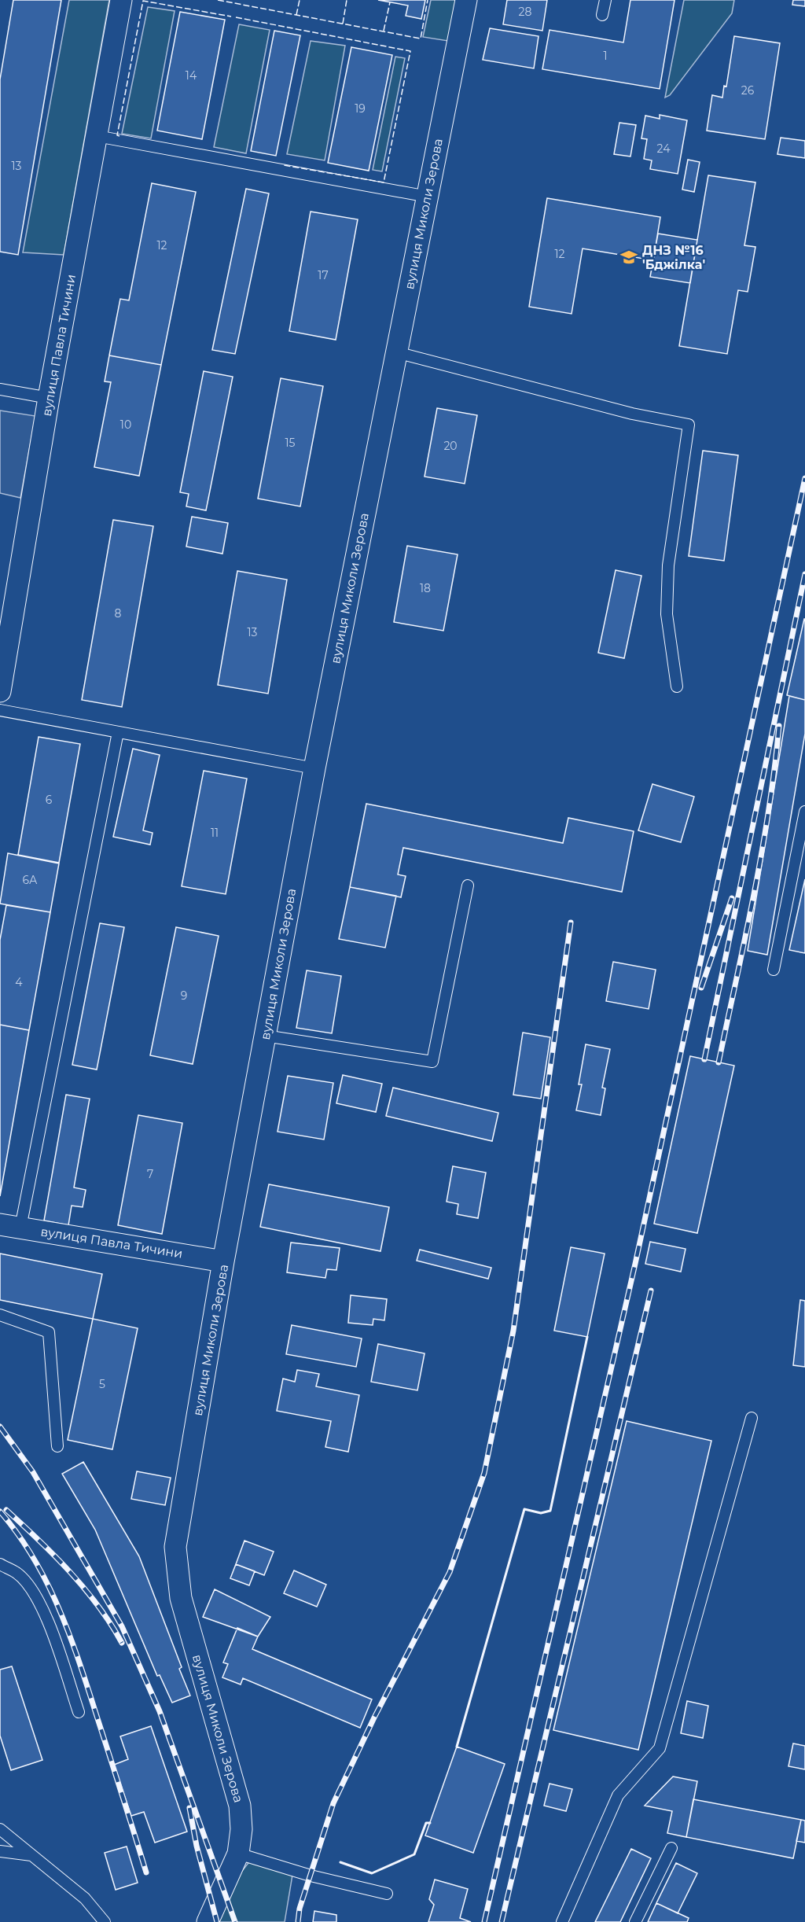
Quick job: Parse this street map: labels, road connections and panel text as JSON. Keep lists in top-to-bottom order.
{
  "streets": {
    "street": ["вулиця Миколи Зерова", "вулиця Павла Тичини"]
  },
  "crossings": [
    ["вулиця Миколи Зерова", "вулиця Павла Тичини"]
  ],
  "places": {
    "school or university": ["ДНЗ №16 'Бджілка'"]
  },
  "house_numbers": [
    "28",
    "1",
    "14",
    "26",
    "19",
    "24",
    "13",
    "12",
    "12",
    "17",
    "10",
    "15",
    "20",
    "18",
    "8",
    "13",
    "6",
    "11",
    "6А",
    "4",
    "9",
    "7",
    "5"
  ]
}
